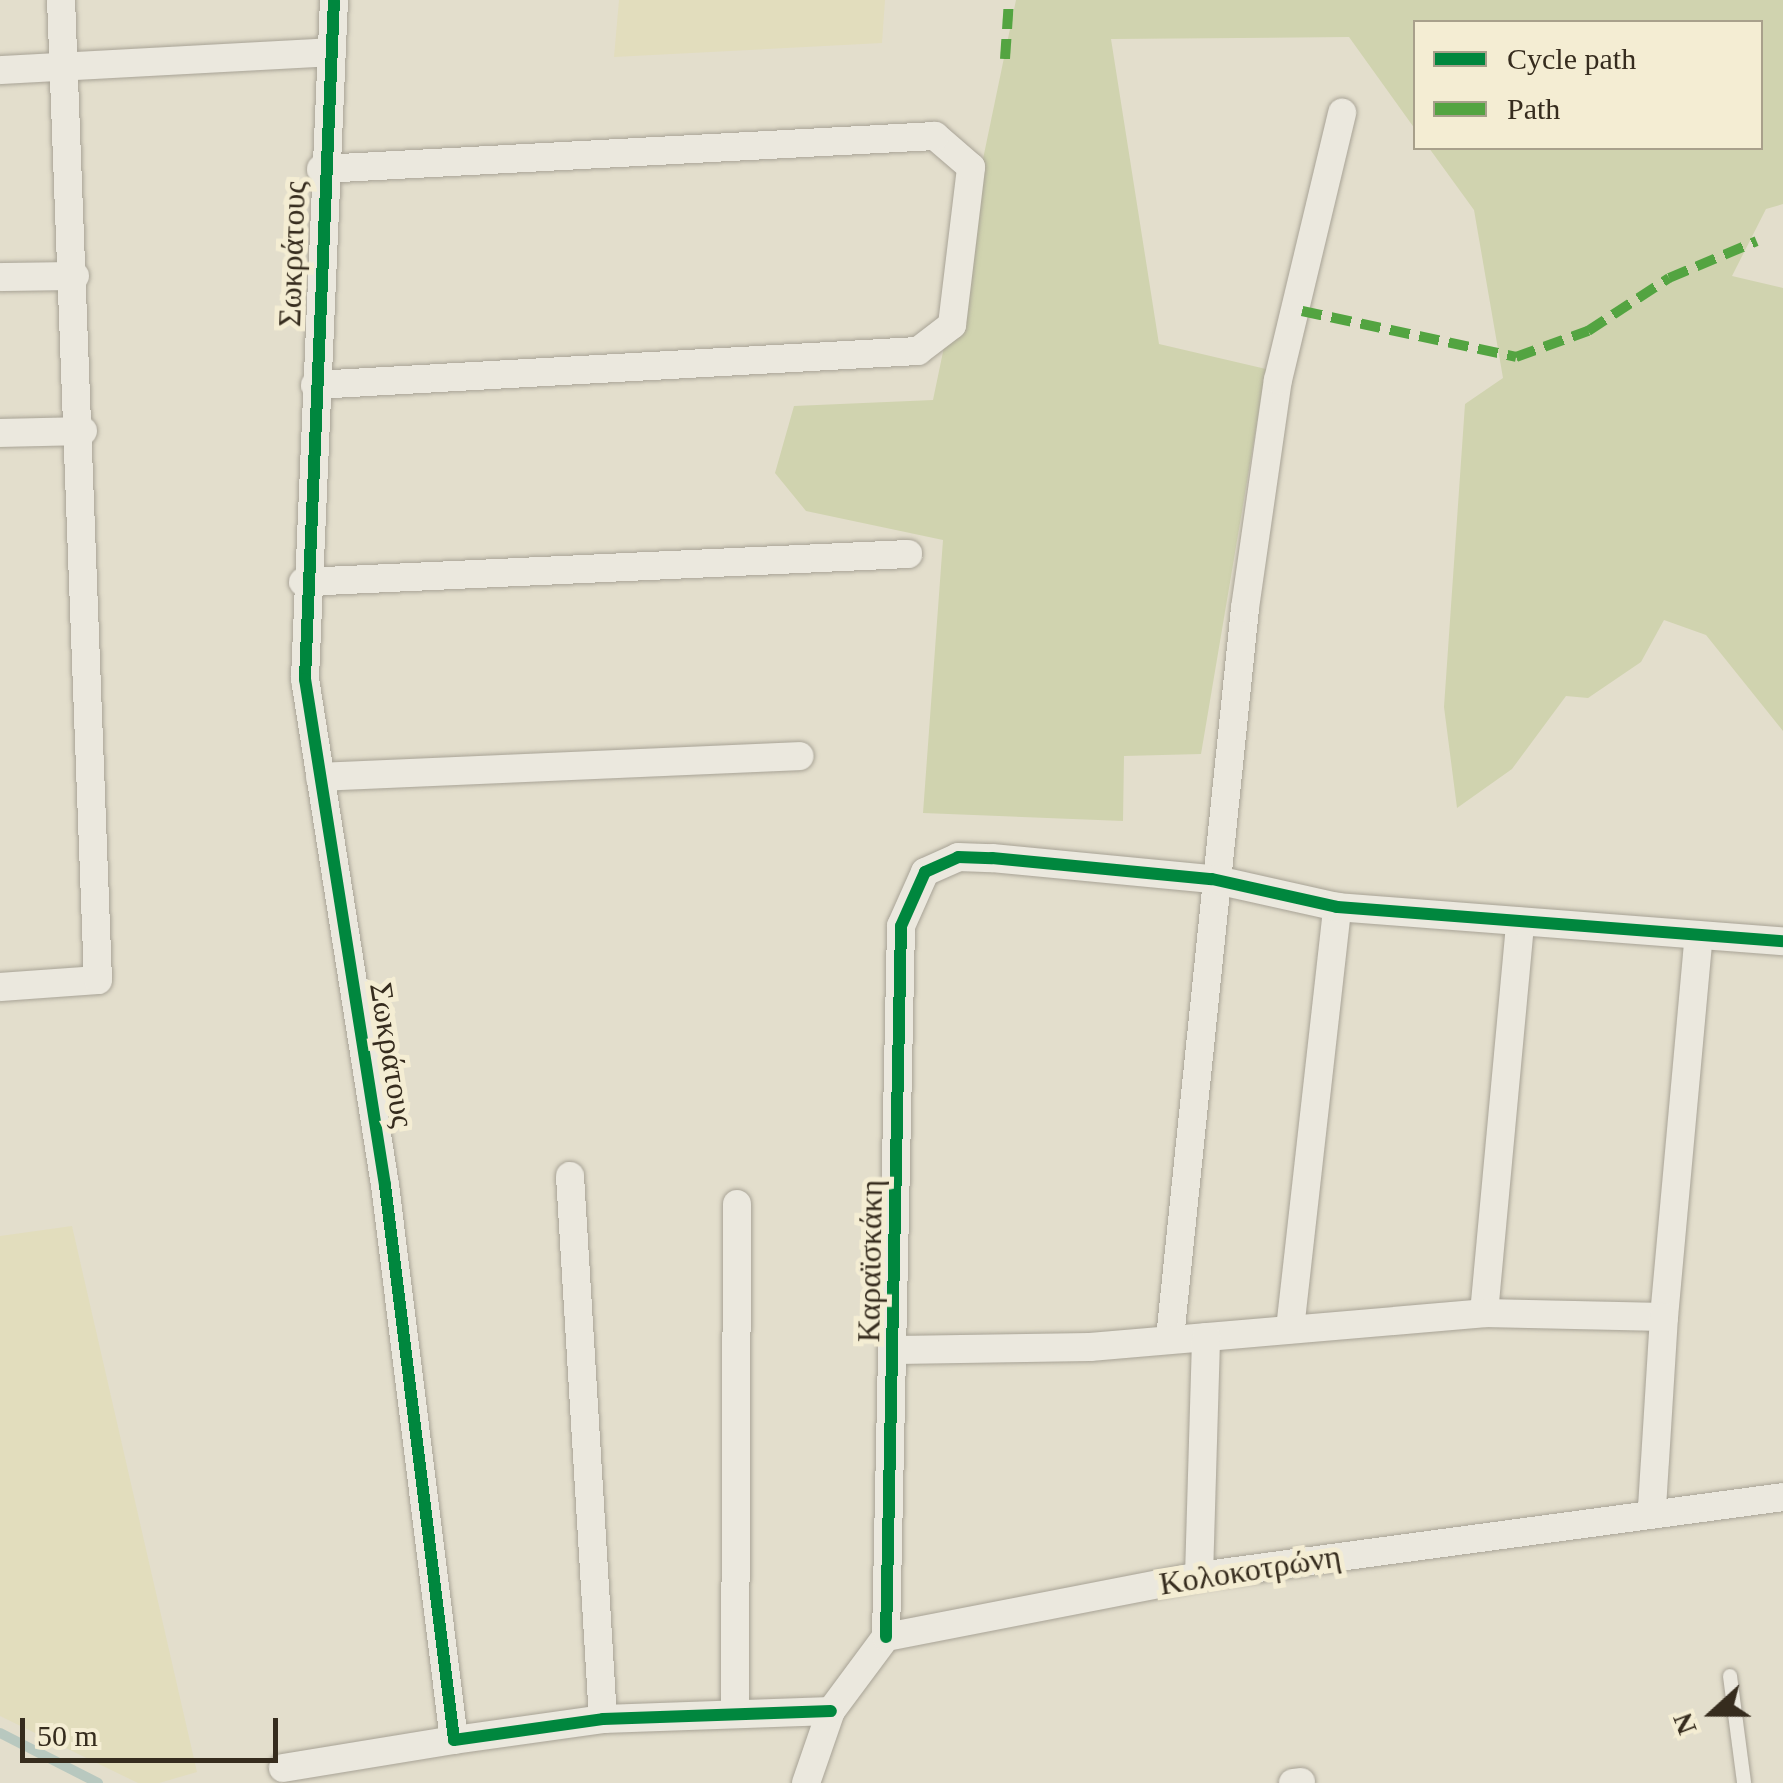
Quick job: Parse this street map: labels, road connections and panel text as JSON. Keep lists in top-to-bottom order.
{
  "streets": {
    "street": ["Σωκράτους", "Καραϊσκάκη", "Κολοκοτρώνη"]
  },
  "crossings": [
    ["Καραϊσκάκη", "Κολοκοτρώνη"]
  ],
  "legend": ["Cycle path", "Path"],
  "scale_bar": "50 m",
  "north": "left"
}
